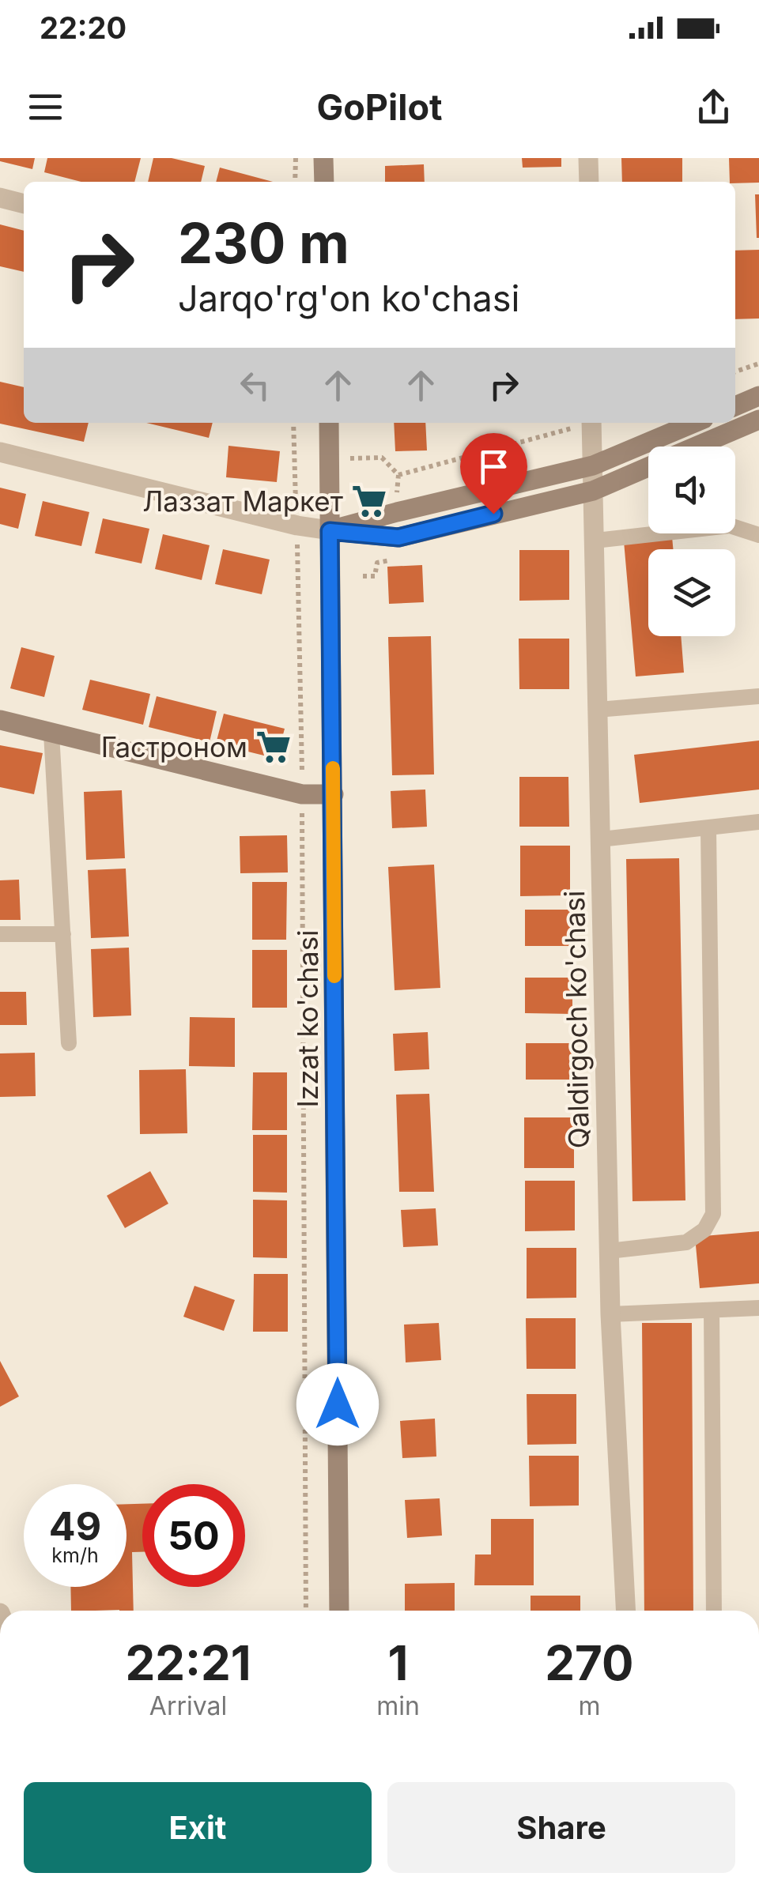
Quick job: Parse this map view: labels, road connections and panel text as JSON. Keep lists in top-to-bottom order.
{
  "streets": {
    "main road": ["Izzat ko'chasi"],
    "street": ["Qaldirgoch ko'chasi"]
  },
  "places": {
    "supermarket": ["Лаззат Маркет", "Гастроном"]
  },
  "page": {
    "status": "22:20",
    "header": "GoPilot",
    "turn": ["230 m", "Jarqo'rg'on ko'chasi"],
    "speed": "49 km/h",
    "limit": "50",
    "eta": [
      "22:21",
      "Arrival",
      "1",
      "min",
      "270",
      "m"
    ],
    "buttons": ["Exit", "Share"]
  }
}
